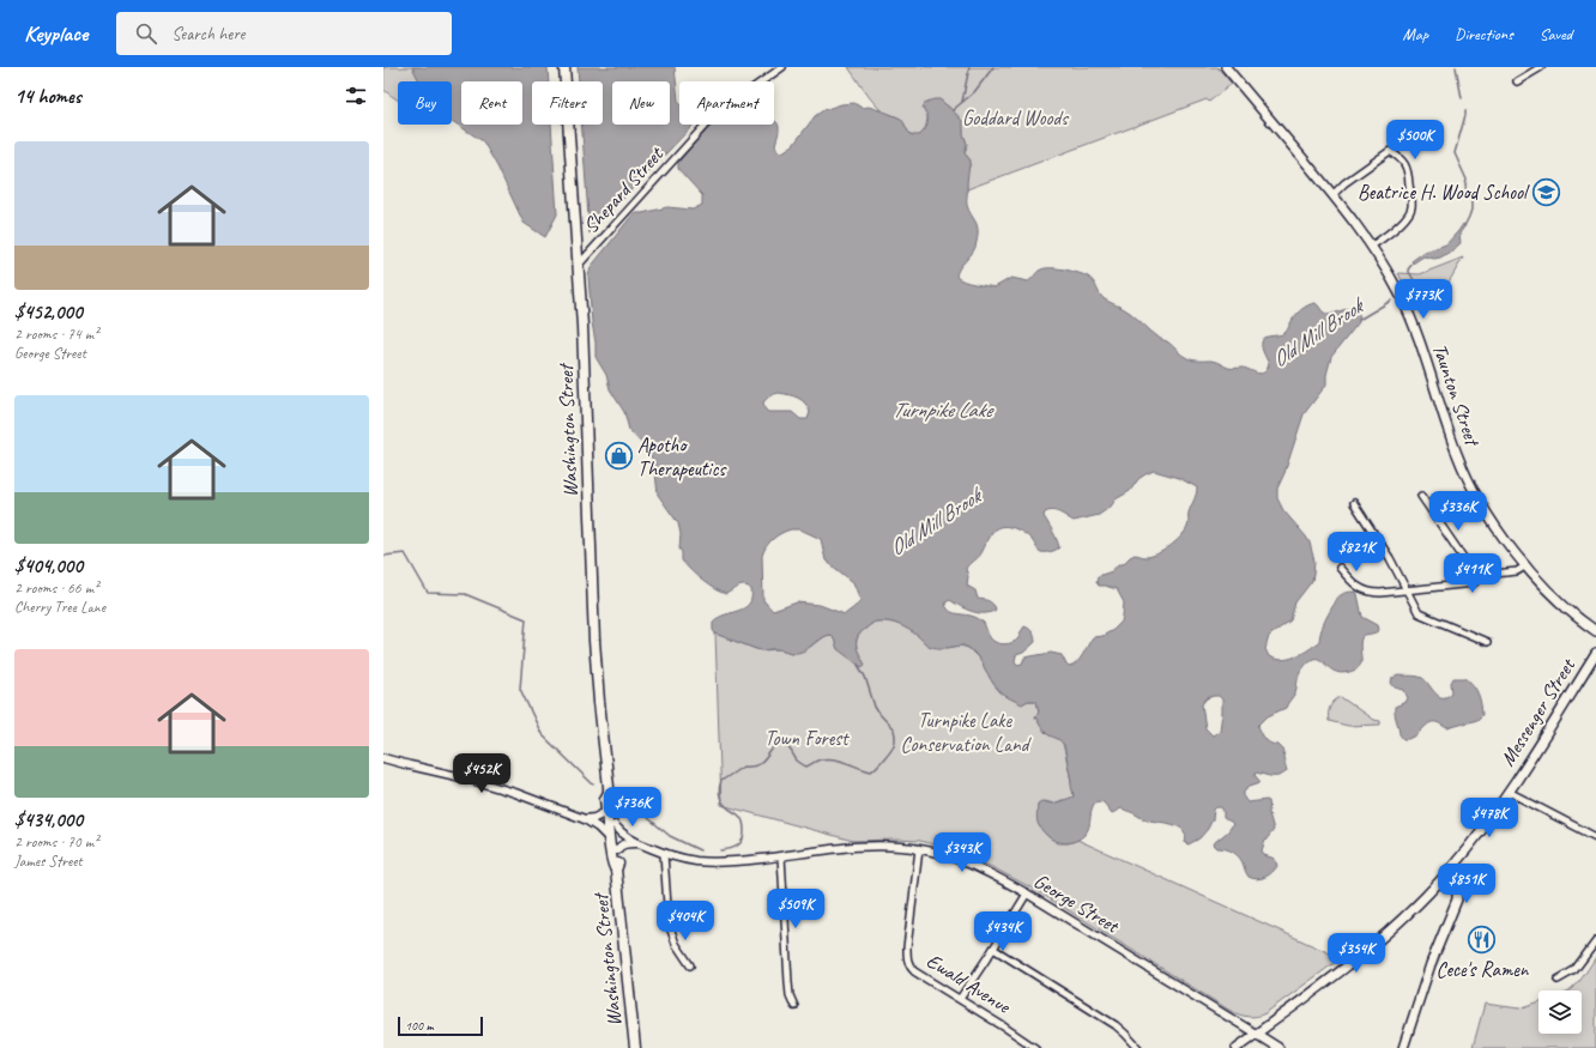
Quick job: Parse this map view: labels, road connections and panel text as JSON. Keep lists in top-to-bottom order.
{
  "streets": {
    "main road": [
      "Taunton Street",
      "Washington Street",
      "Messenger Street",
      "George Street"
    ],
    "street": ["Shepard Street", "Ewald Avenue"]
  },
  "crossings": [
    ["Shepard Street", "Washington Street"],
    ["Washington Street", "George Street"],
    ["Messenger Street", "George Street"],
    ["George Street", "Ewald Avenue"]
  ],
  "water": ["Old Mill Brook", "Turnpike Lake"],
  "parks": ["Goddard Woods", "Turnpike Lake Conservation Land", "Town Forest"],
  "places": {
    "school or university": ["Beatrice H. Wood School"],
    "shop": ["Apotho Therapeutics"],
    "restaurant": ["Cece's Ramen"]
  },
  "scale_bar": "100 m",
  "page": {
    "header": "Keyplace",
    "search": "Search here",
    "nav": ["Map", "Directions", "Saved"],
    "heading": "14 homes",
    "chip": [
      "Buy",
      "Rent",
      "Filters",
      "New",
      "Apartment"
    ],
    "price": [
      "$500K",
      "$773K",
      "$336K",
      "$821K",
      "$411K",
      "$452K",
      "$736K",
      "$478K",
      "$343K",
      "$851K",
      "$509K",
      "$404K",
      "$434K",
      "$354K"
    ],
    "list": [
      {
        "name": "$452,000",
        "note": "2 rooms · 74 m² · George Street"
      },
      {
        "name": "$404,000",
        "note": "2 rooms · 66 m² · Cherry Tree Lane"
      },
      {
        "name": "$434,000",
        "note": "2 rooms · 70 m² · James Street"
      }
    ],
    "scale": "100 m"
  }
}
